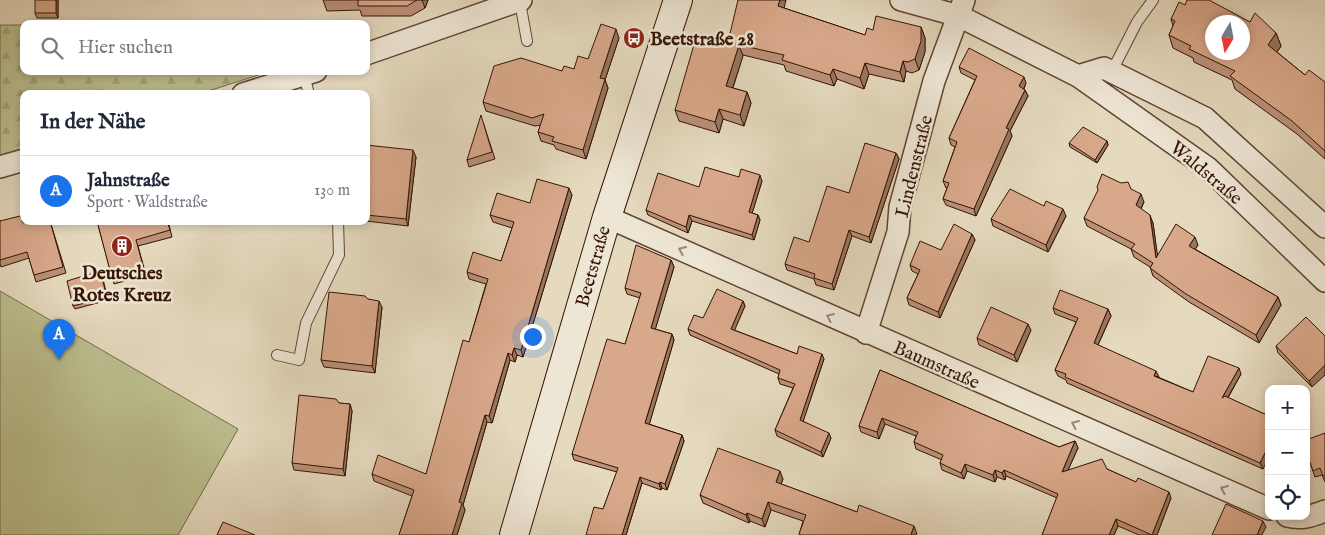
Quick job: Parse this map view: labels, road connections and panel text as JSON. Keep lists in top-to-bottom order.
{
  "streets": {
    "main road": ["Beetstraße"],
    "street": ["Lindenstraße", "Waldstraße", "Baumstraße"]
  },
  "crossings": [
    ["Lindenstraße", "Waldstraße"],
    ["Lindenstraße", "Baumstraße"],
    ["Beetstraße", "Baumstraße"]
  ],
  "one_way": ["Baumstraße"],
  "places": {
    "bus stop": ["Beetstraße 28"],
    "building": ["Deutsches Rotes Kreuz"]
  },
  "north": "bottom",
  "page": {
    "search": "Hier suchen",
    "heading": "In der Nähe",
    "list": [
      {
        "mark": "A",
        "name": "Jahnstraße",
        "note": "Sport · Waldstraße",
        "value": "130 m"
      }
    ],
    "pins": "A",
    "map_buttons": ["+", "−"]
  }
}
